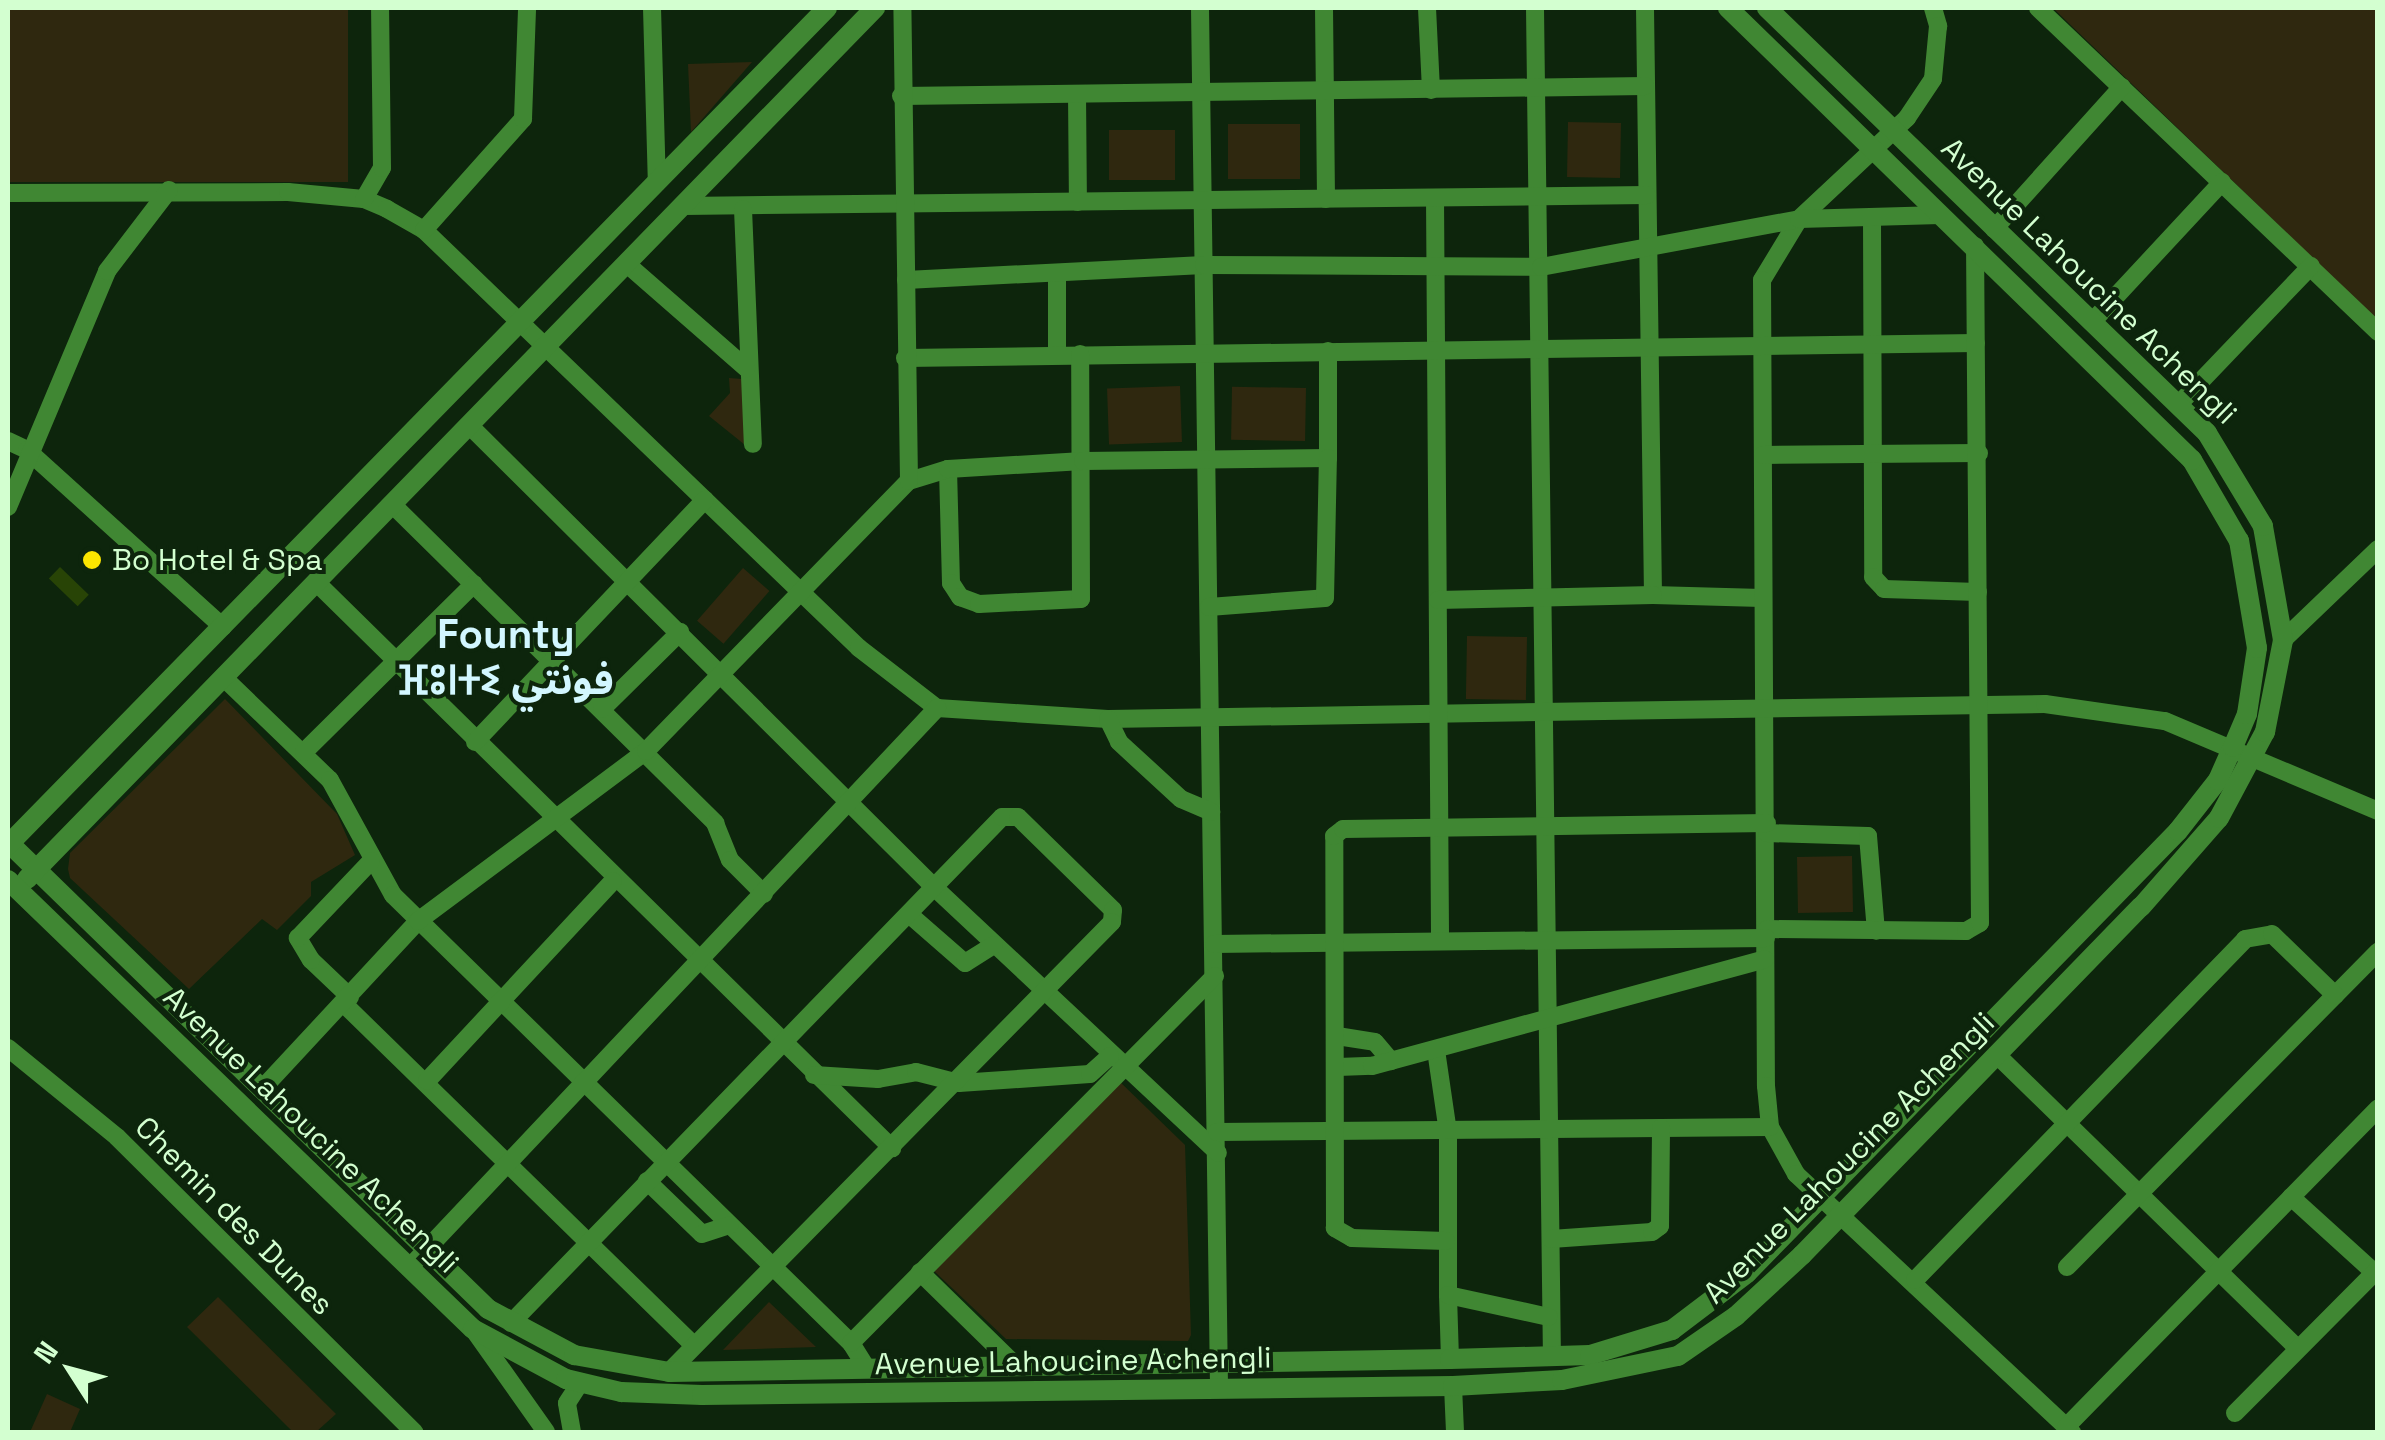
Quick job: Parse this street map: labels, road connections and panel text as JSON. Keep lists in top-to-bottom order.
{
  "streets": {
    "street": ["Avenue Lahoucine Achengli", "Chemin des Dunes"]
  },
  "districts": ["Founty ⴼⵓⵏⵜⵉ فونتي"],
  "places": ["Bo Hotel & Spa"],
  "north": "top left"
}
